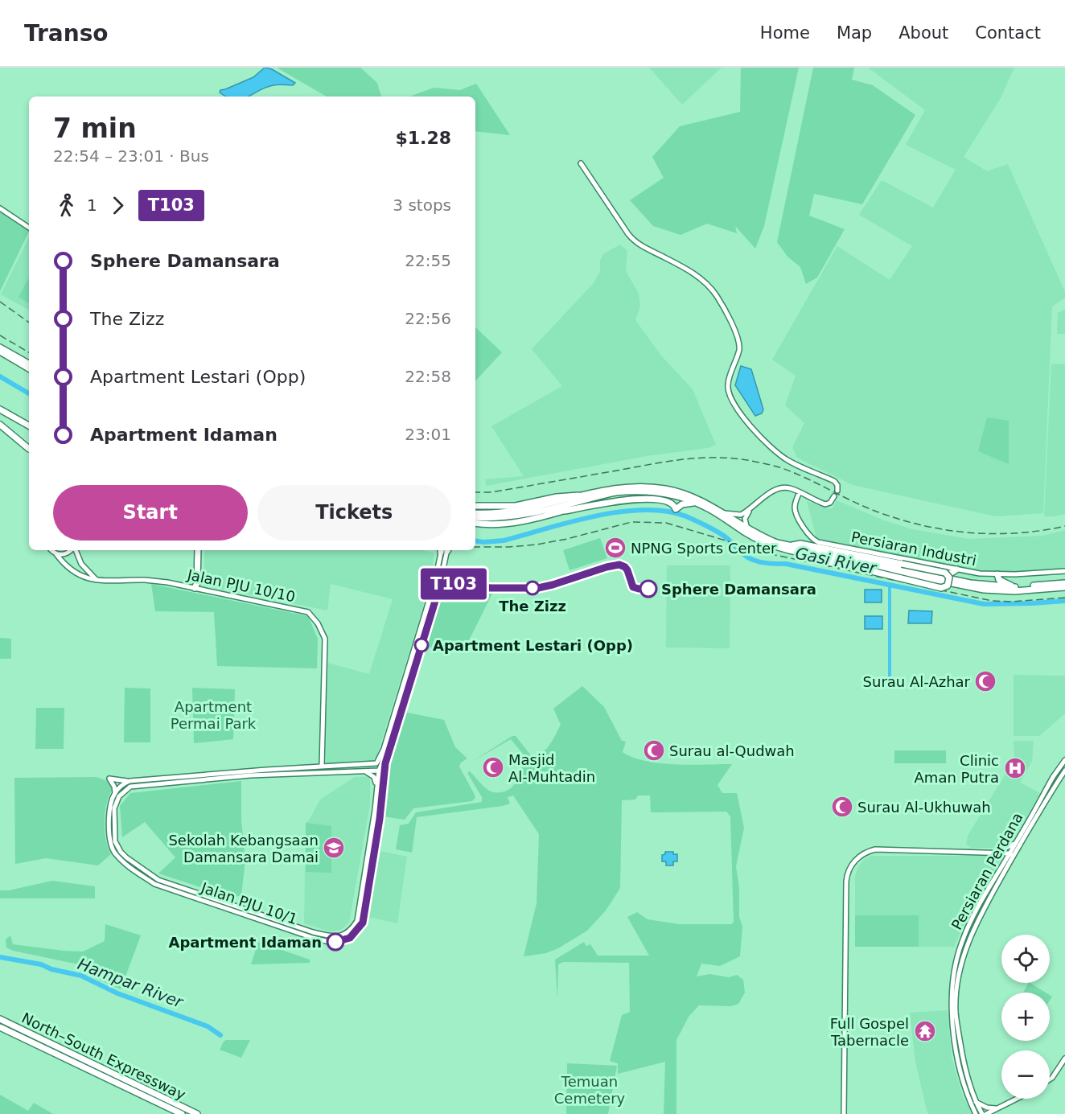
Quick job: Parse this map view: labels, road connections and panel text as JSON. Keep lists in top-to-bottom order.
{
  "streets": {
    "highway": ["North–South Expressway"],
    "street": [
      "Persiaran Industri",
      "Jalan PJU 10/10",
      "Persiaran Perdana",
      "Jalan PJU 10/1"
    ]
  },
  "water": ["Gasi River", "Hampar River"],
  "parks": ["Apartment Permai Park", "Temuan Cemetery"],
  "places": {
    "sports": ["NPNG Sports Center"],
    "other": [
      "The Zizz",
      "Sphere Damansara",
      "Apartment Lestari (Opp)",
      "Apartment Idaman"
    ],
    "mosque": [
      "Surau Al-Azhar",
      "Surau al-Qudwah",
      "Masjid Al-Muhtadin",
      "Surau Al-Ukhuwah"
    ],
    "hospital": ["Clinic Aman Putra"],
    "school or university": ["Sekolah Kebangsaan Damansara Damai"],
    "temple": ["Full Gospel Tabernacle"]
  },
  "lines": ["bus line T103"],
  "page": {
    "header": "Transo",
    "nav": [
      "Home",
      "Map",
      "About",
      "Contact"
    ],
    "on_map": "T103",
    "heading": ["7 min", "22:54 – 23:01 · Bus", "$1.28"],
    "legs": ["1", "T103", "3 stops"],
    "list": [
      {
        "name": "Sphere Damansara",
        "value": "22:55"
      },
      {
        "name": "The Zizz",
        "value": "22:56"
      },
      {
        "name": "Apartment Lestari (Opp)",
        "value": "22:58"
      },
      {
        "name": "Apartment Idaman",
        "value": "23:01"
      }
    ],
    "buttons": ["Start", "Tickets"],
    "map_buttons": ["+", "−"]
  }
}
